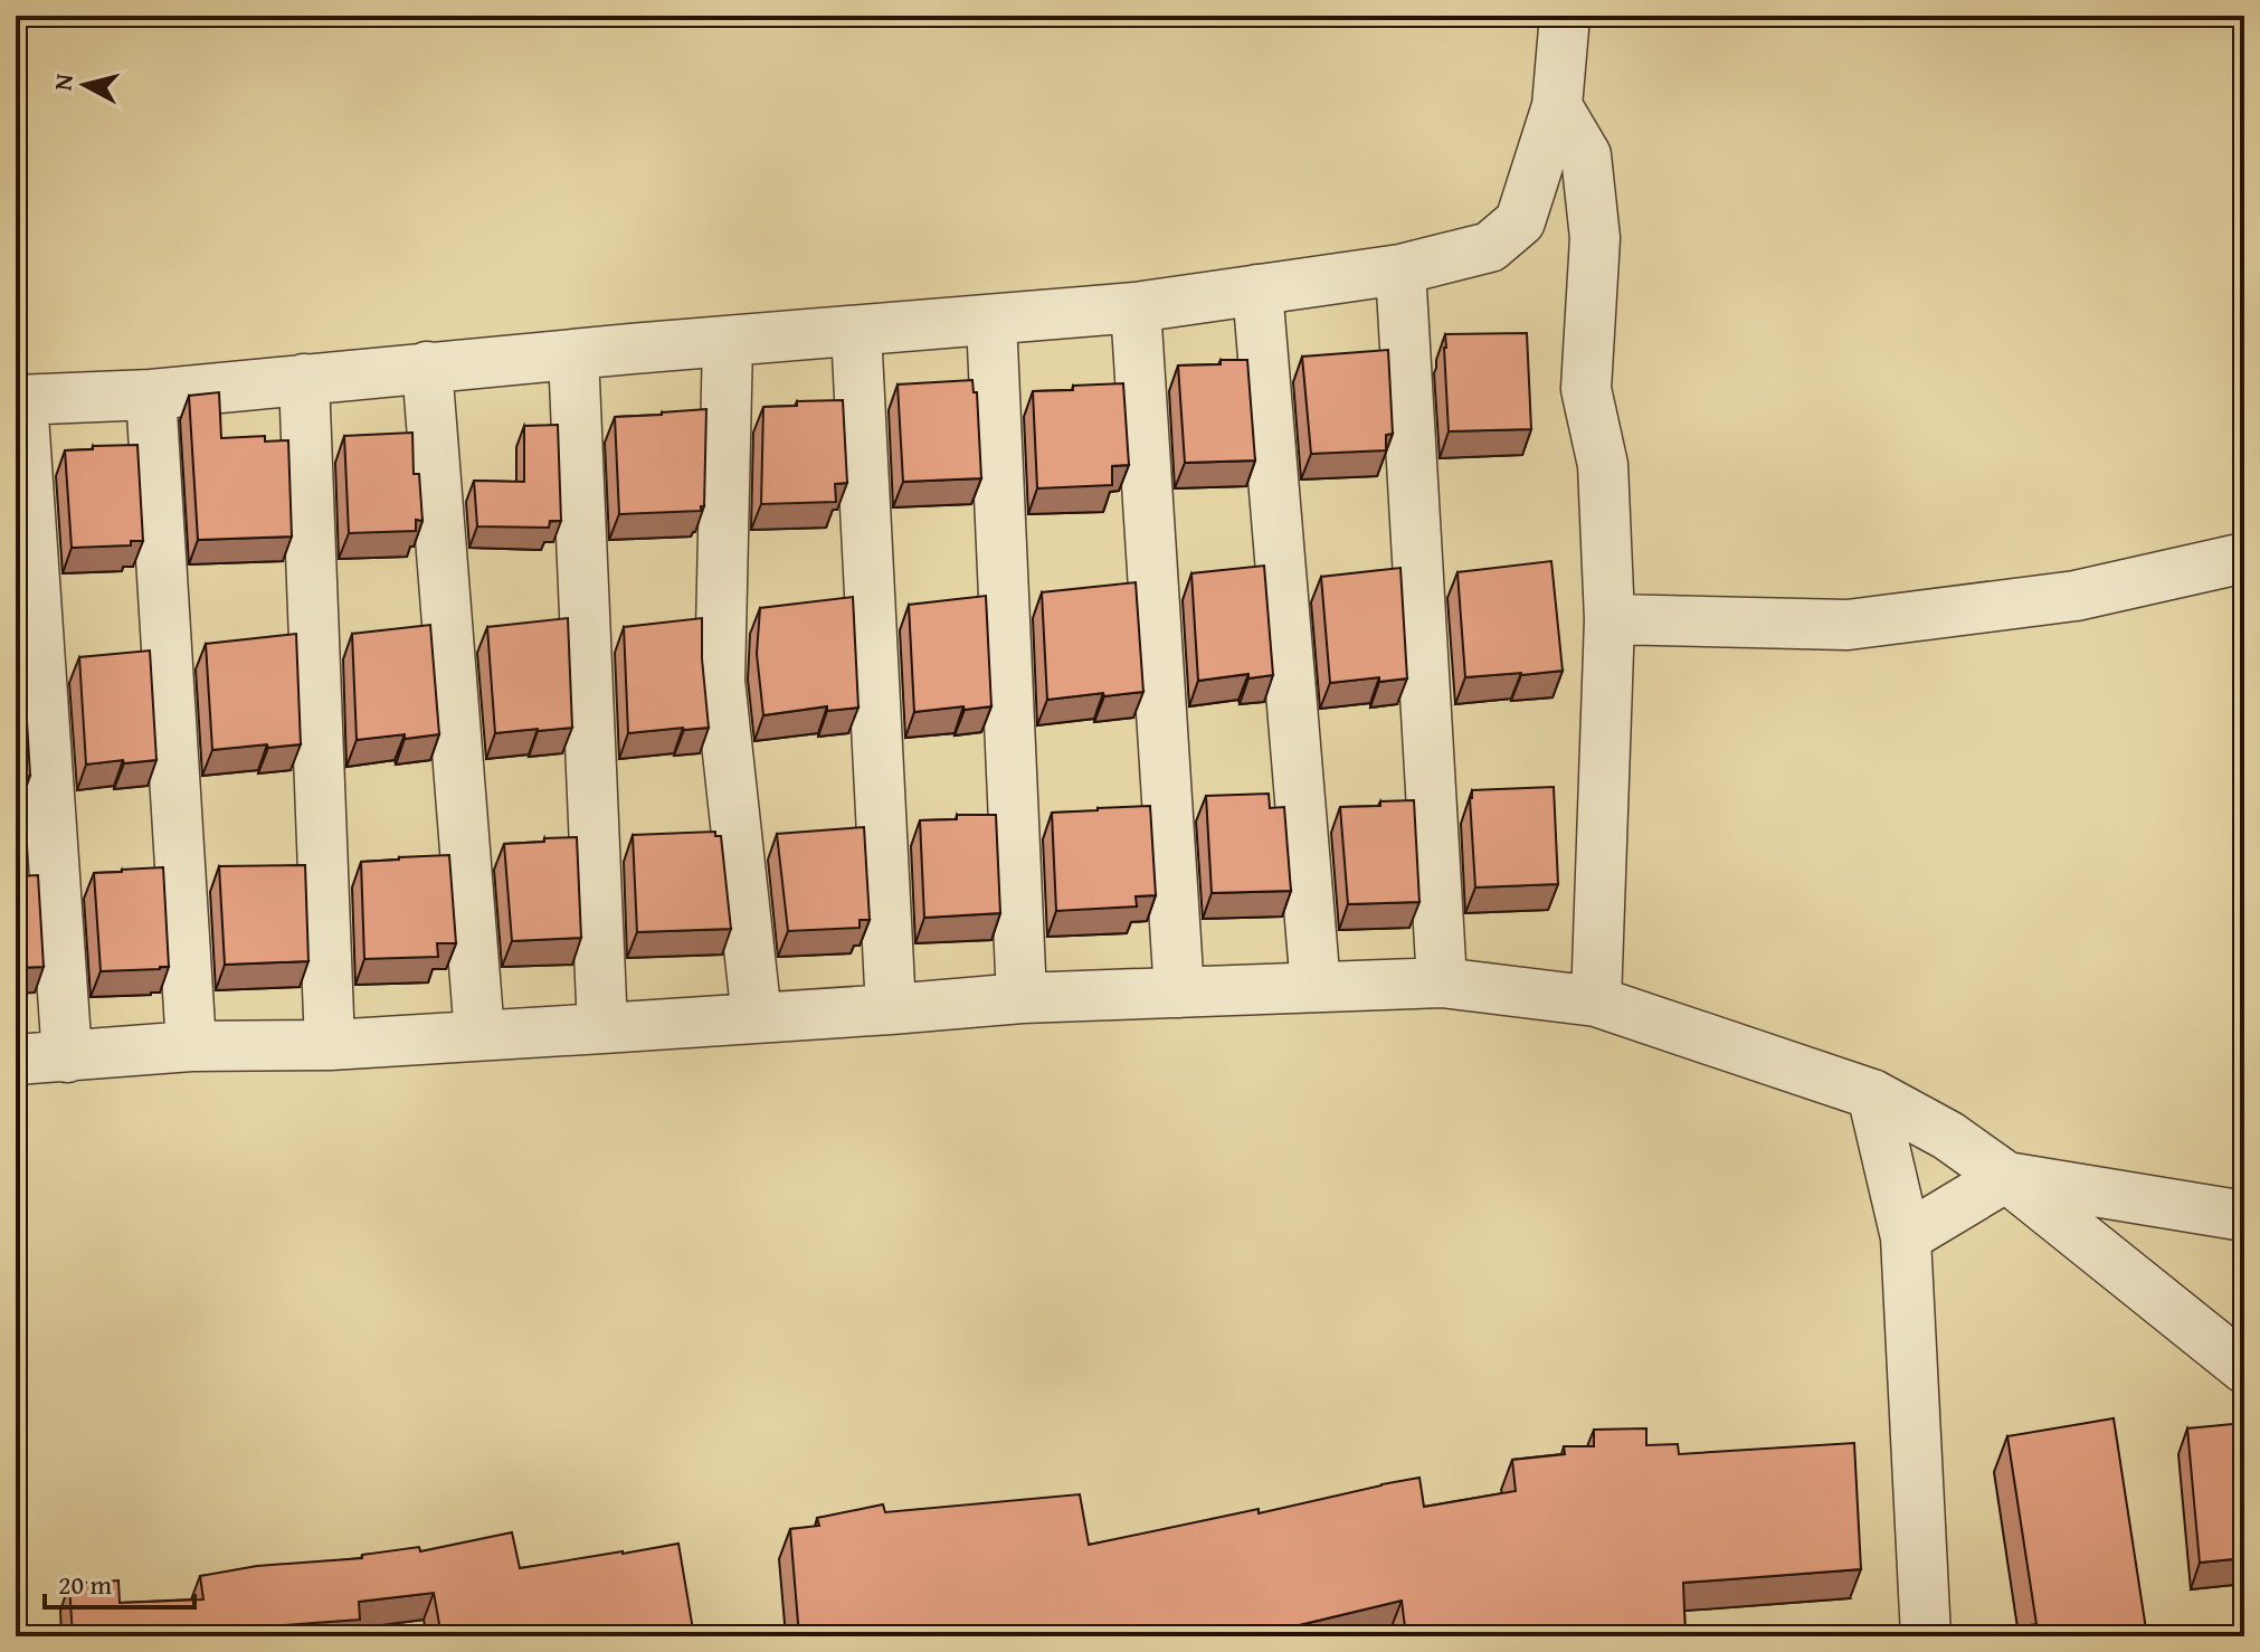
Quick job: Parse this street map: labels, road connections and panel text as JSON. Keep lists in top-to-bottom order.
{
  "scale_bar": "20 m",
  "north": "left"
}
